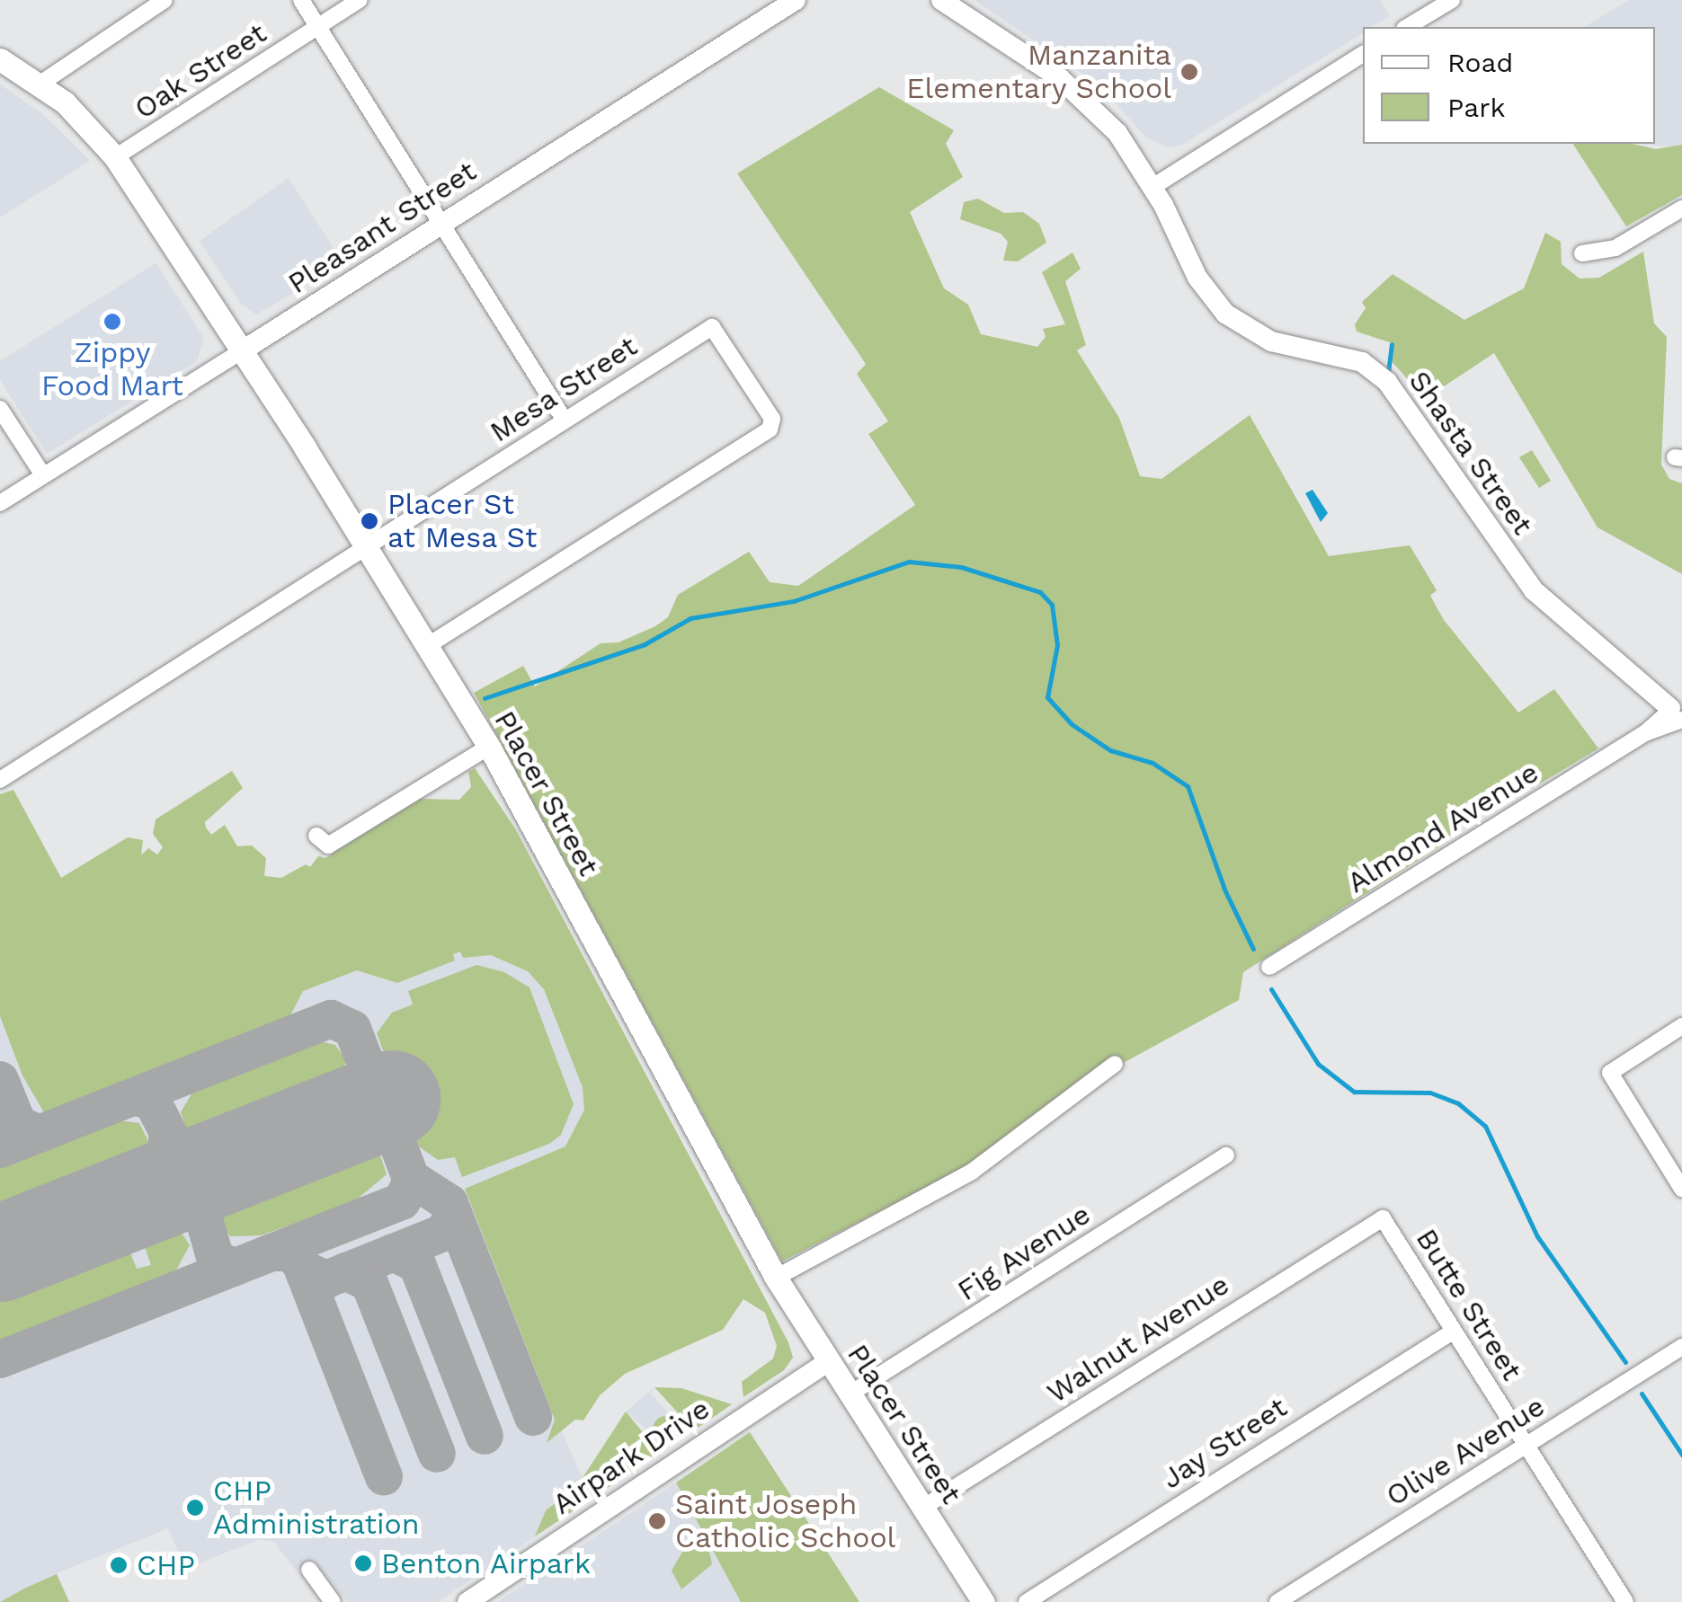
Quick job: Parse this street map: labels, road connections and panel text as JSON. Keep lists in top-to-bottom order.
{
  "streets": {
    "main road": ["Placer Street"],
    "street": [
      "Oak Street",
      "Pleasant Street",
      "Mesa Street",
      "Shasta Street",
      "Almond Avenue",
      "Fig Avenue",
      "Butte Street",
      "Walnut Avenue",
      "Jay Street",
      "Olive Avenue",
      "Airpark Drive"
    ]
  },
  "crossings": [
    ["Oak Street", "Placer Street"],
    ["Pleasant Street", "Placer Street"],
    ["Mesa Street", "Placer Street"],
    ["Shasta Street", "Almond Avenue"],
    ["Placer Street", "Fig Avenue"],
    ["Placer Street", "Walnut Avenue"],
    ["Placer Street", "Airpark Drive"],
    ["Butte Street", "Walnut Avenue"],
    ["Butte Street", "Jay Street"],
    ["Butte Street", "Olive Avenue"]
  ],
  "places": [
    "Manzanita Elementary School",
    "Zippy Food Mart",
    "Placer St at Mesa St",
    "CHP Administration",
    "Saint Joseph Catholic School",
    "Benton Airpark",
    "CHP"
  ],
  "legend": ["Road", "Park"]
}
